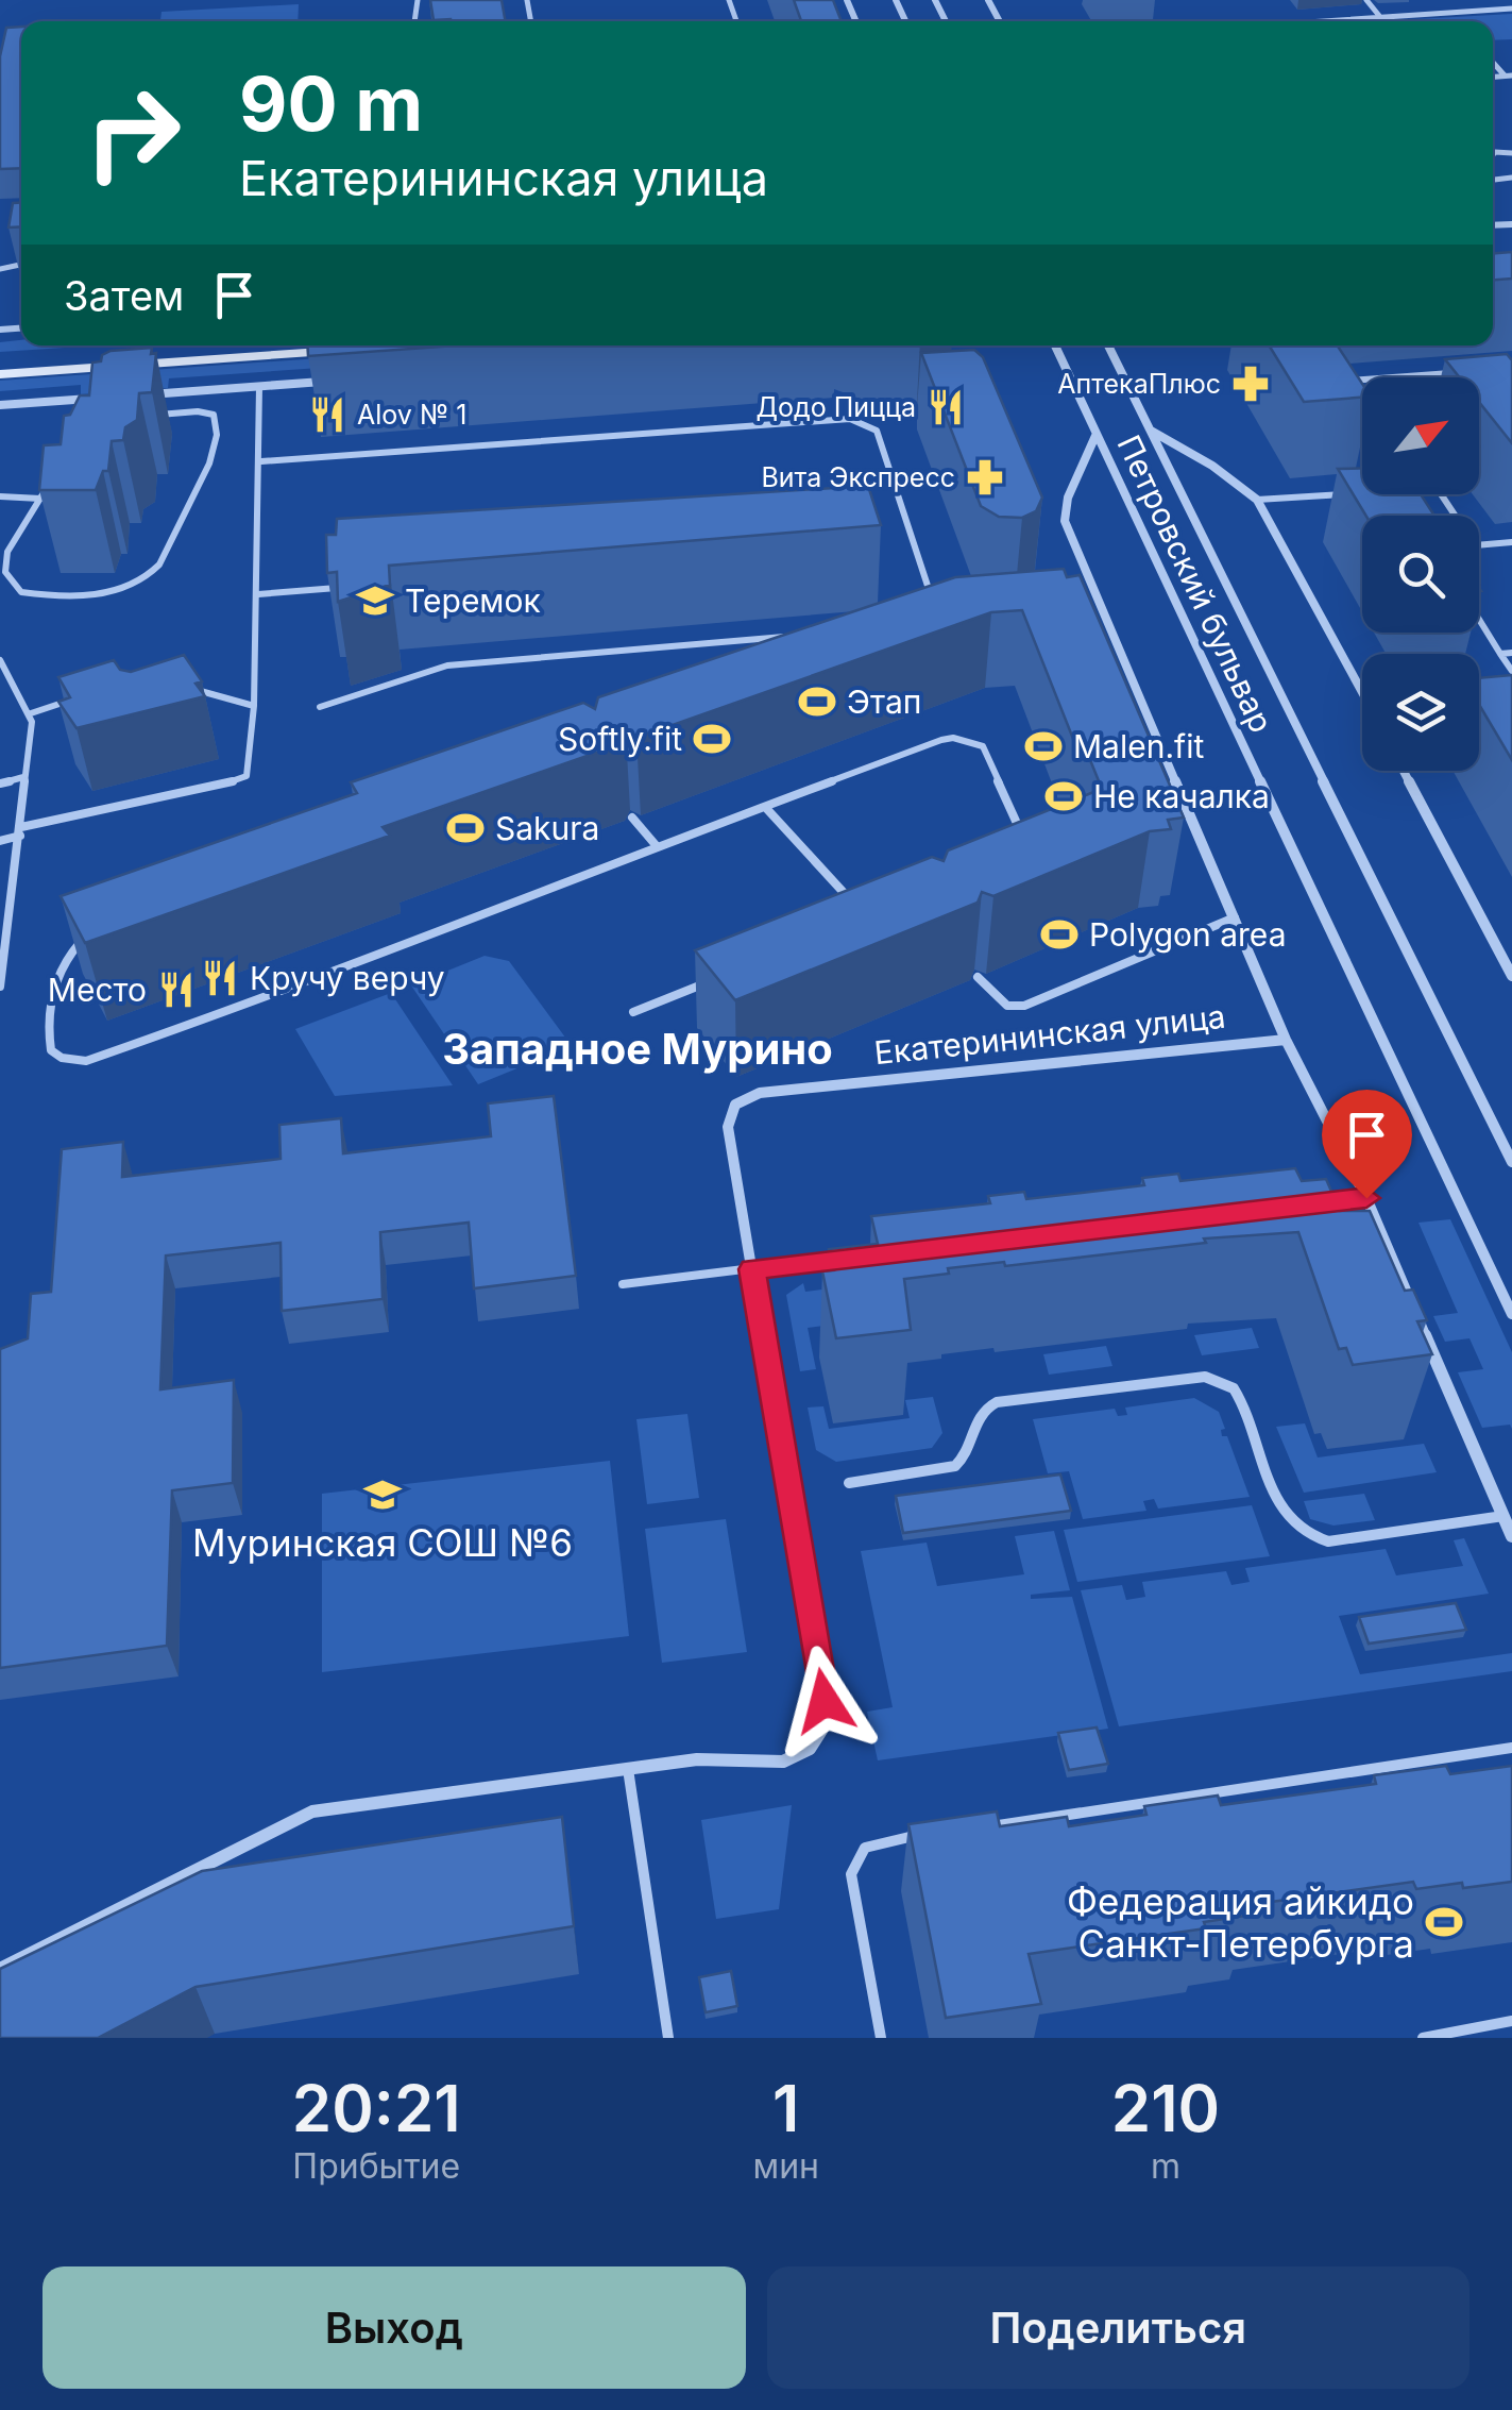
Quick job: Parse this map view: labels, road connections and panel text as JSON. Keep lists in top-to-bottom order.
{
  "streets": {
    "street": ["Петровский бульвар", "Екатерининская улица"]
  },
  "districts": ["Западное Мурино"],
  "places": {
    "pharmacy": ["АптекаПлюс", "Вита Экспресс"],
    "restaurant": [
      "Додо Пицца",
      "Alov № 1",
      "Кручу верчу",
      "Место"
    ],
    "school or university": ["Теремок", "Муринская СОШ №6"],
    "sports": [
      "Этап",
      "Softly.fit",
      "Malen.fit",
      "Не качалка",
      "Sakura",
      "Polygon area",
      "Федерация айкидо Санкт-Петербурга"
    ]
  },
  "north": "top right",
  "page": {
    "turn": ["90 m", "Екатерининская улица"],
    "then": "Затем",
    "eta": [
      "20:21",
      "Прибытие",
      "1",
      "мин",
      "210",
      "m"
    ],
    "buttons": ["Выход", "Поделиться"]
  }
}
